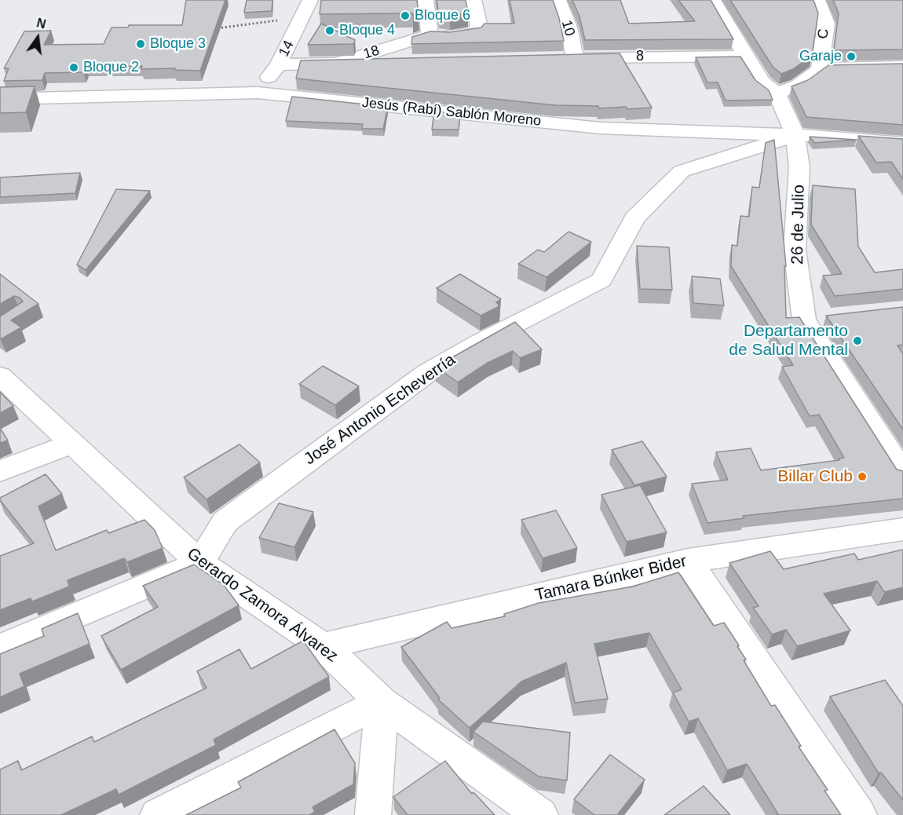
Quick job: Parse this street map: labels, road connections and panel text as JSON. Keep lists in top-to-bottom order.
{
  "streets": {
    "street": [
      "10",
      "C",
      "14",
      "18",
      "8",
      "Jesús (Rabí) Sablón Moreno",
      "26 de Julio",
      "José Antonio Echeverría",
      "Tamara Búnker Bider",
      "Gerardo Zamora Álvarez"
    ]
  },
  "crossings": [
    ["10", "8"],
    ["14", "Jesús (Rabí) Sablón Moreno"],
    ["8", "26 de Julio"],
    ["Jesús (Rabí) Sablón Moreno", "26 de Julio"],
    ["Jesús (Rabí) Sablón Moreno", "José Antonio Echeverría"],
    ["26 de Julio", "José Antonio Echeverría"],
    ["José Antonio Echeverría", "Gerardo Zamora Álvarez"],
    ["Tamara Búnker Bider", "Gerardo Zamora Álvarez"]
  ],
  "places": [
    "Bloque 6",
    "Bloque 4",
    "Bloque 3",
    "Garaje",
    "Bloque 2",
    "Departamento de Salud Mental",
    "Billar Club"
  ],
  "north": "top"
}
